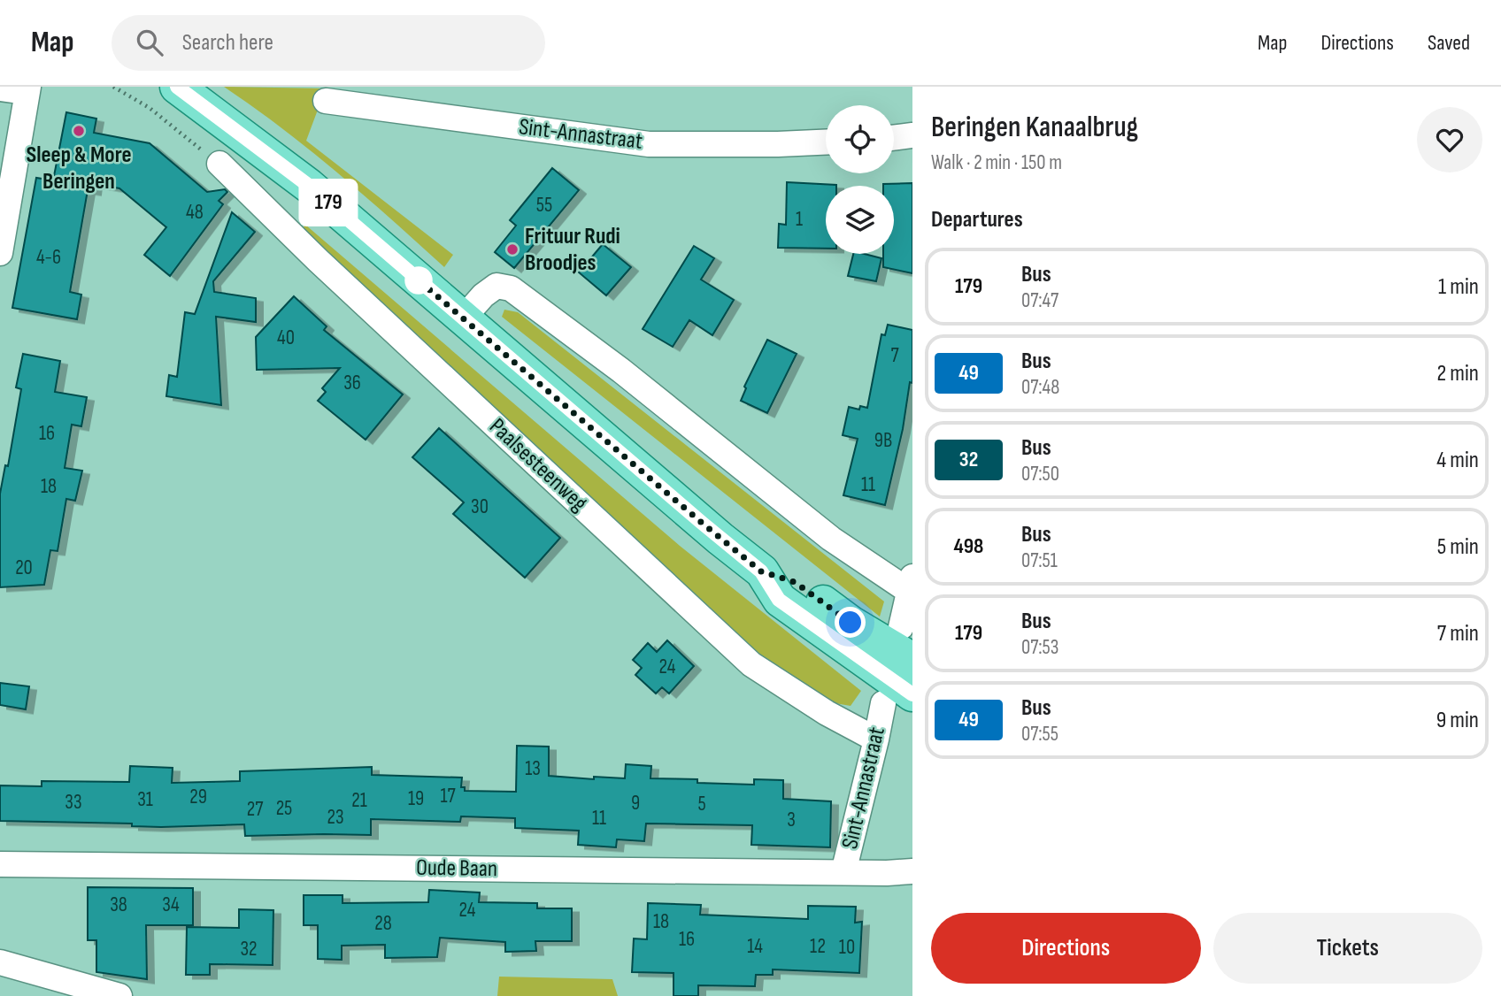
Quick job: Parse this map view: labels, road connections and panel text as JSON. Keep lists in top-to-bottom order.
{
  "streets": {
    "street": ["Sint-Annastraat", "Paalsesteenweg", "Oude Baan"]
  },
  "crossings": [
    ["Sint-Annastraat", "Paalsesteenweg"],
    ["Sint-Annastraat", "Oude Baan"]
  ],
  "places": ["Sleep & More Beringen", "Frituur Rudi Broodjes"],
  "lines": ["bus line 179"],
  "house_numbers": [
    "55",
    "48",
    "1",
    "4-6",
    "40",
    "7",
    "36",
    "16",
    "9B",
    "11",
    "18",
    "30",
    "20",
    "24",
    "13",
    "17",
    "29",
    "19",
    "31",
    "21",
    "33",
    "9",
    "5",
    "25",
    "27",
    "23",
    "11",
    "3",
    "38",
    "34",
    "24",
    "18",
    "28",
    "16",
    "14",
    "12",
    "10",
    "32"
  ],
  "page": {
    "header": "Map",
    "search": "Search here",
    "nav": ["Map", "Directions", "Saved"],
    "on_map": "179",
    "heading": [
      ["Beringen Kanaalbrug", "Walk · 2 min · 150 m"],
      "Departures"
    ],
    "list": [
      {
        "mark": "179",
        "name": "Bus",
        "note": "07:47",
        "value": "1 min"
      },
      {
        "mark": "49",
        "name": "Bus",
        "note": "07:48",
        "value": "2 min"
      },
      {
        "mark": "32",
        "name": "Bus",
        "note": "07:50",
        "value": "4 min"
      },
      {
        "mark": "498",
        "name": "Bus",
        "note": "07:51",
        "value": "5 min"
      },
      {
        "mark": "179",
        "name": "Bus",
        "note": "07:53",
        "value": "7 min"
      },
      {
        "mark": "49",
        "name": "Bus",
        "note": "07:55",
        "value": "9 min"
      }
    ],
    "buttons": ["Directions", "Tickets"]
  }
}
